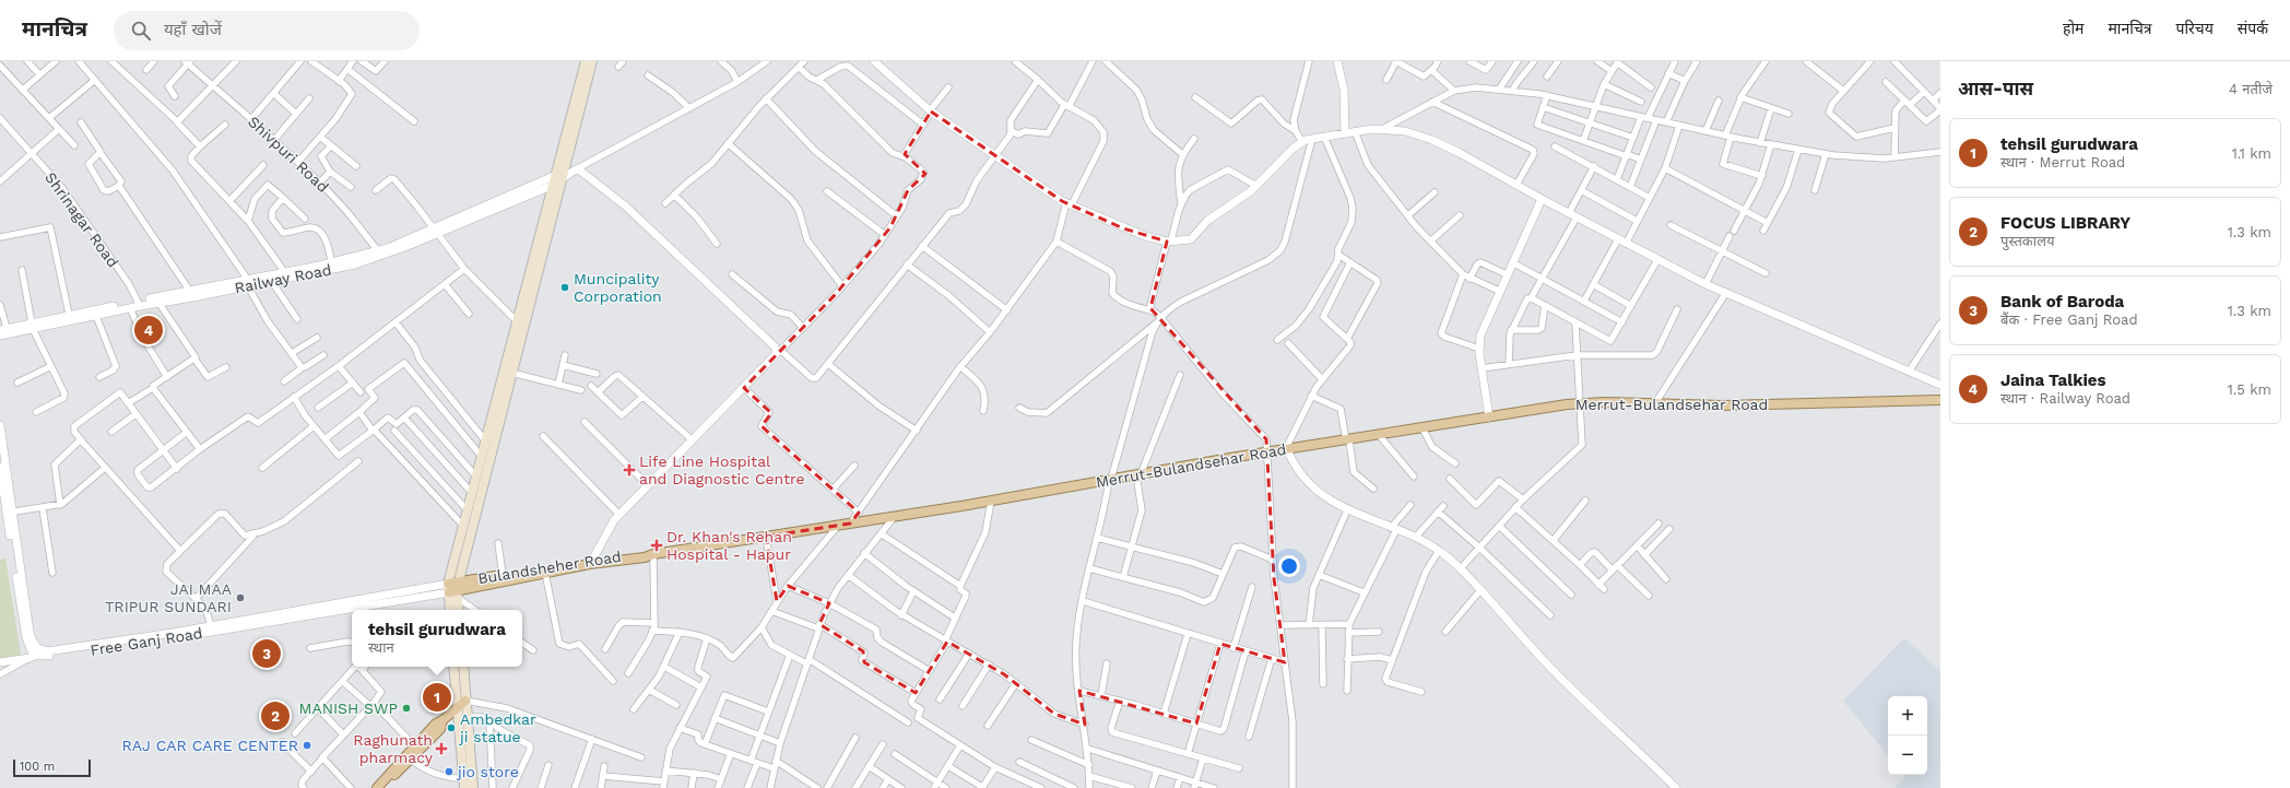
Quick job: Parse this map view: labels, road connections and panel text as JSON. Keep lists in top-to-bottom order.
{
  "streets": {
    "main road": ["Merrut-Bulandsehar Road", "Bulandsheher Road"],
    "street": [
      "Shivpuri Road",
      "Shrinagar Road",
      "Railway Road",
      "Free Ganj Road"
    ]
  },
  "crossings": [
    ["Shivpuri Road", "Railway Road"],
    ["Shrinagar Road", "Railway Road"],
    ["Merrut-Bulandsehar Road", "Bulandsheher Road"],
    ["Bulandsheher Road", "Free Ganj Road"]
  ],
  "places": {
    "other": [
      "Muncipality Corporation",
      "JAI MAA TRIPUR SUNDARI",
      "MANISH SWP",
      "Ambedkar ji statue",
      "RAJ CAR CARE CENTER",
      "jio store"
    ],
    "health": ["Life Line Hospital and Diagnostic Centre", "Dr. Khan's Rehan Hospital - Hapur", "Raghunath pharmacy"]
  },
  "scale_bar": "100 m",
  "page": {
    "header": "मानचित्र",
    "search": "यहाँ खोजें",
    "nav": [
      "होम",
      "मानचित्र",
      "परिचय",
      "संपर्क"
    ],
    "heading": ["आस-पास", "4 नतीजे"],
    "list": [
      {
        "mark": "1",
        "name": "tehsil gurudwara",
        "note": "स्थान · Merrut Road",
        "value": "1.1 km"
      },
      {
        "mark": "2",
        "name": "FOCUS LIBRARY",
        "note": "पुस्तकालय",
        "value": "1.3 km"
      },
      {
        "mark": "3",
        "name": "Bank of Baroda",
        "note": "बैंक · Free Ganj Road",
        "value": "1.3 km"
      },
      {
        "mark": "4",
        "name": "Jaina Talkies",
        "note": "स्थान · Railway Road",
        "value": "1.5 km"
      }
    ],
    "pins": [
      "4",
      "3",
      "1",
      "2"
    ],
    "popup": ["tehsil gurudwara", "स्थान"],
    "map_buttons": ["+", "−"],
    "scale": "100 m"
  }
}
